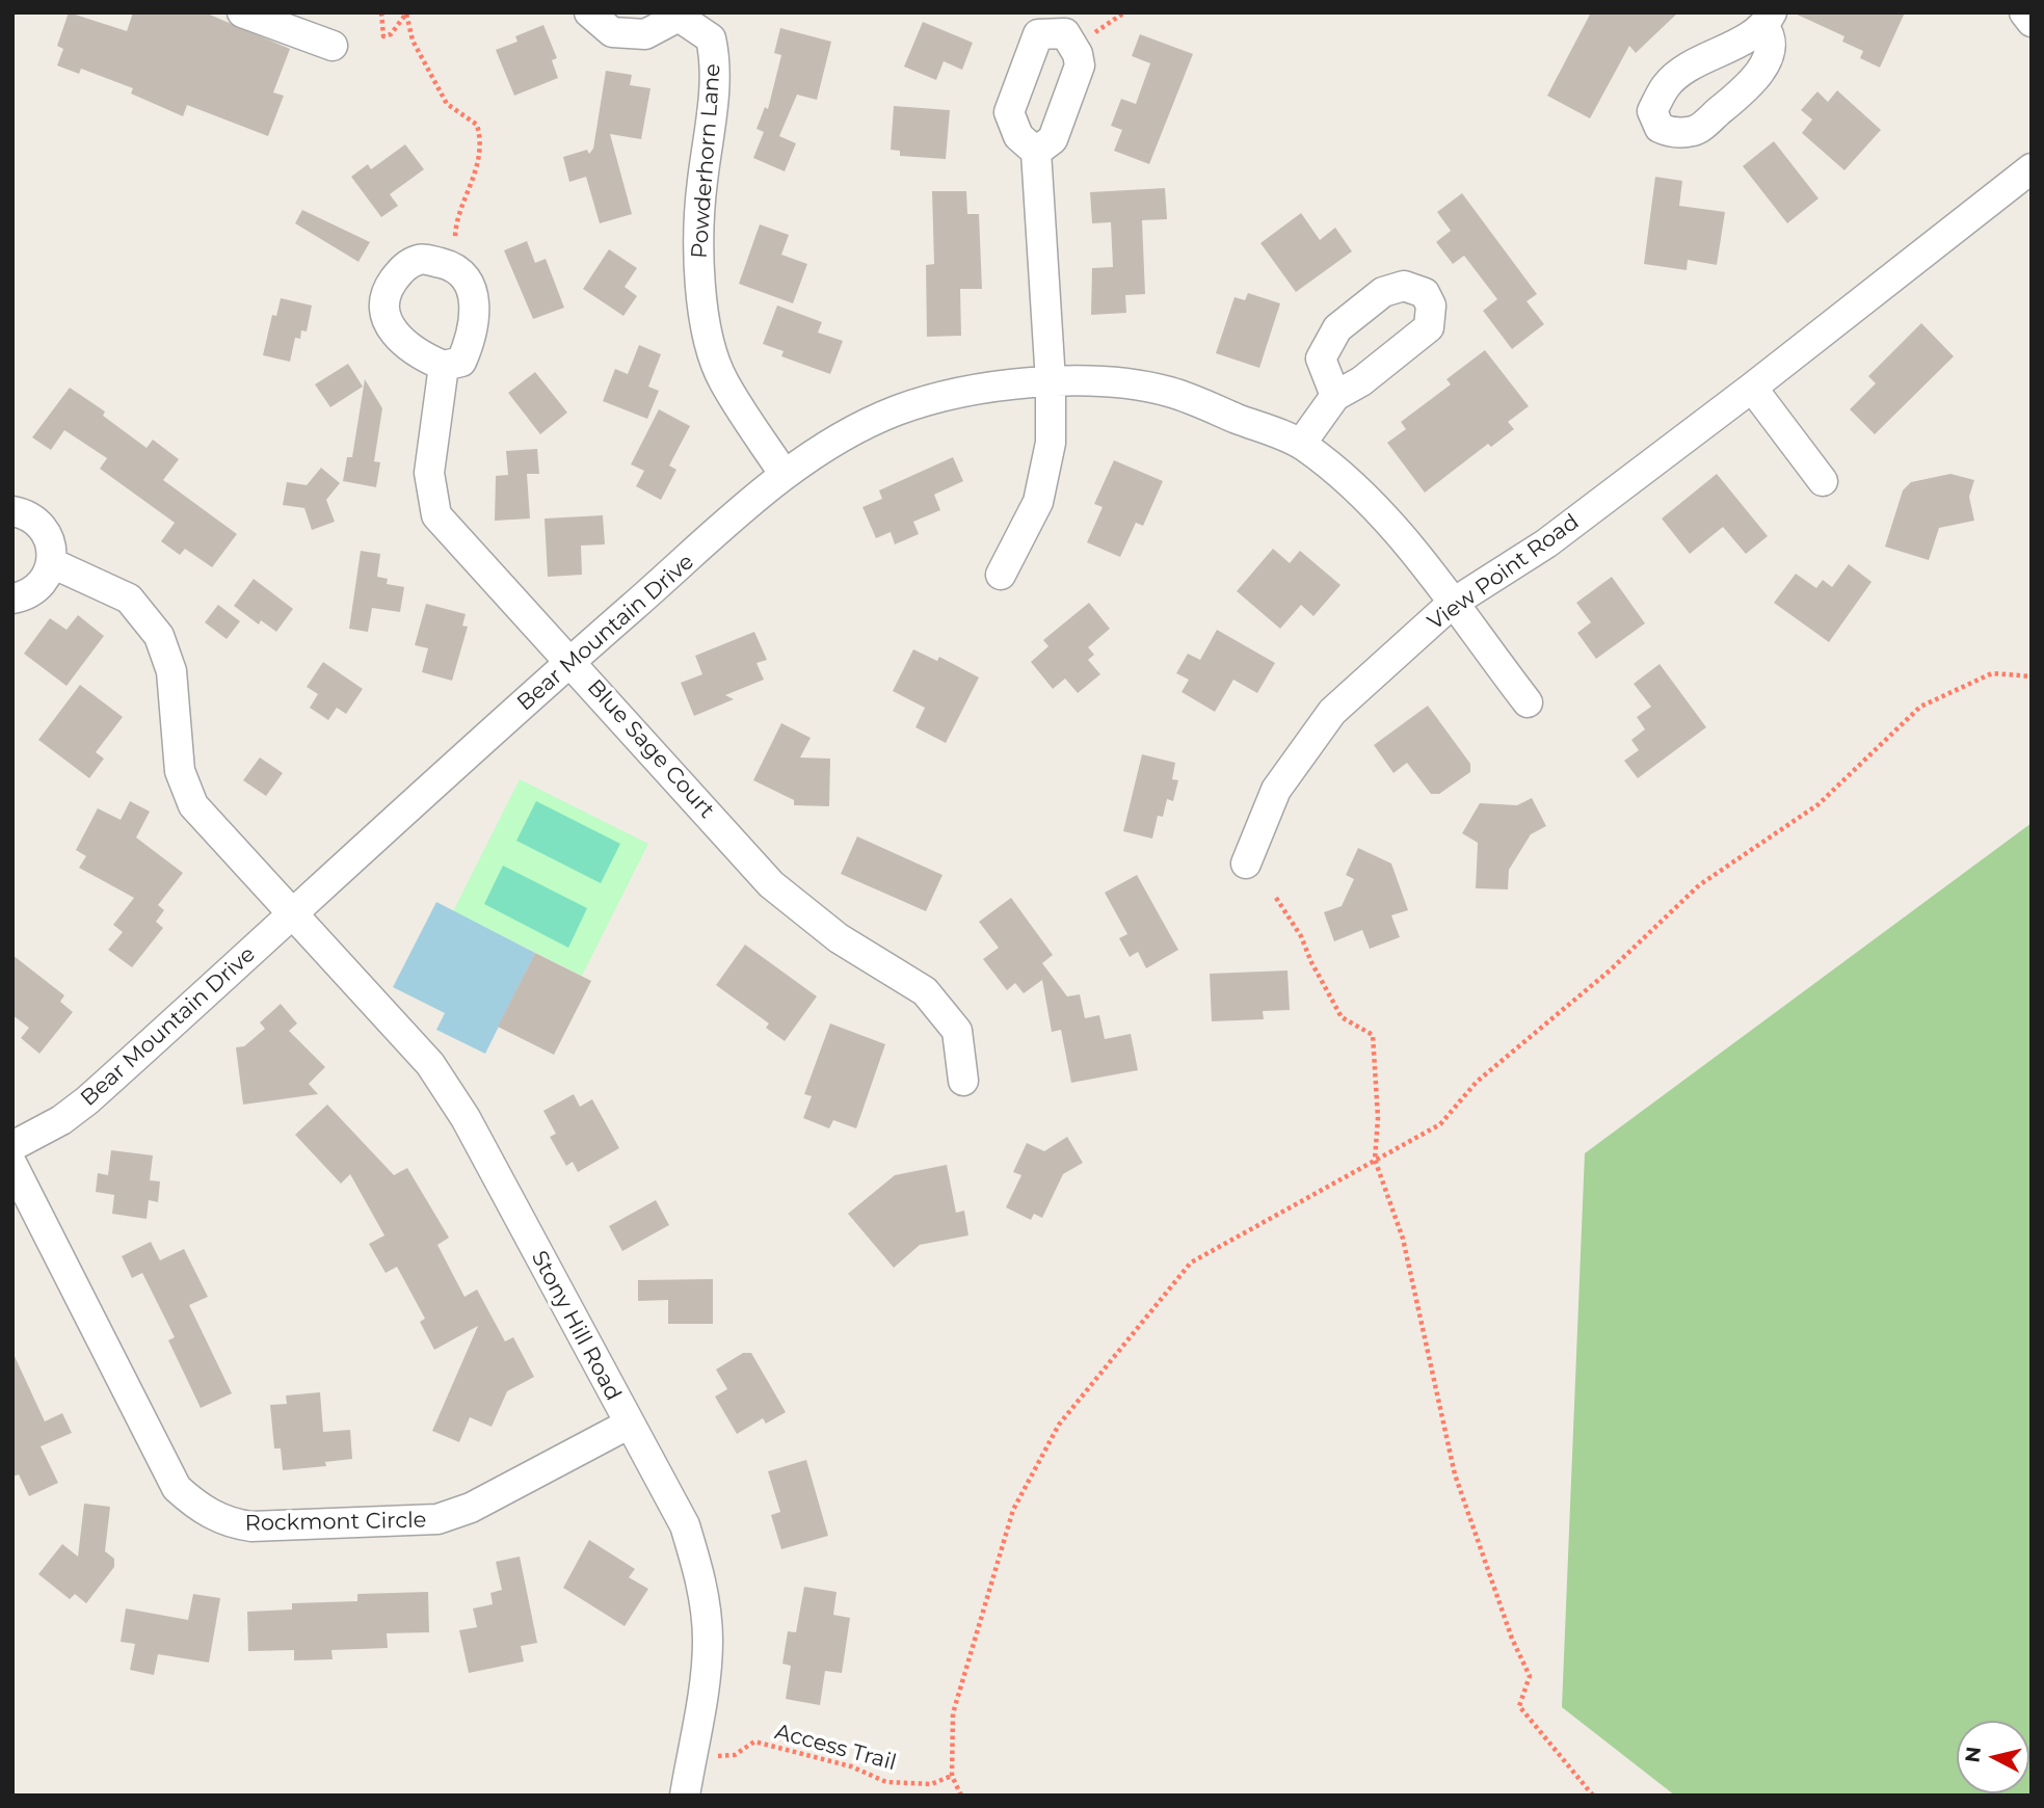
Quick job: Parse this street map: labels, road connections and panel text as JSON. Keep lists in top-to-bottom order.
{
  "streets": {
    "street": [
      "Powderhorn Lane",
      "View Point Road",
      "Bear Mountain Drive",
      "Blue Sage Court",
      "Stony Hill Road",
      "Rockmont Circle"
    ],
    "path": ["Access Trail"]
  },
  "crossings": [
    ["Powderhorn Lane", "Bear Mountain Drive"],
    ["View Point Road", "Bear Mountain Drive"],
    ["Bear Mountain Drive", "Blue Sage Court"],
    ["Bear Mountain Drive", "Stony Hill Road"],
    ["Stony Hill Road", "Rockmont Circle"]
  ],
  "north": "left"
}
